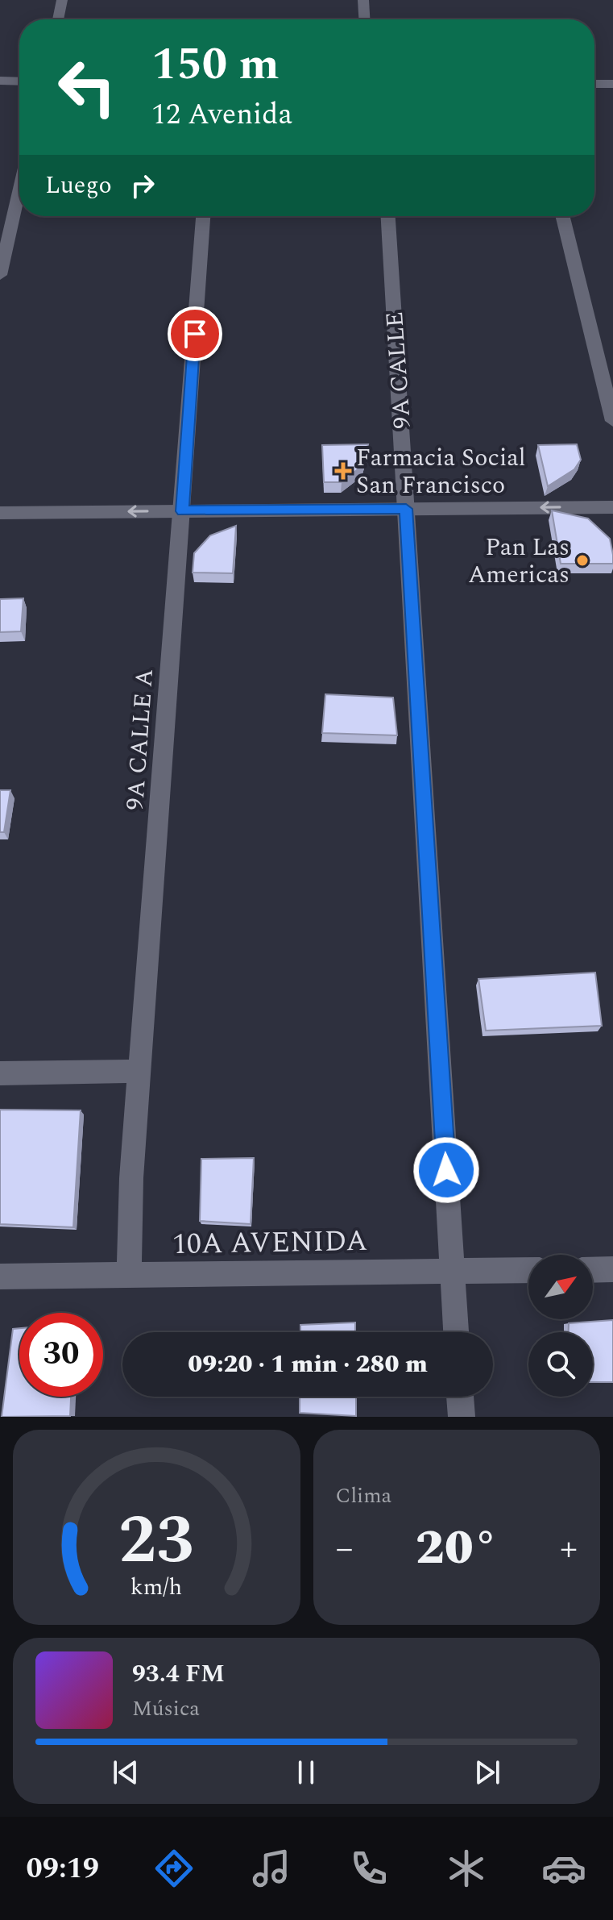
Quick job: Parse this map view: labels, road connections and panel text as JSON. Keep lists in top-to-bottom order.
{
  "streets": {
    "street": ["9A CALLE", "9A CALLE A", "10A AVENIDA"]
  },
  "crossings": [
    ["9A CALLE", "10A AVENIDA"],
    ["9A CALLE A", "10A AVENIDA"]
  ],
  "places": {
    "health": ["Farmacia Social San Francisco"],
    "other": ["Pan Las Americas"]
  },
  "north": "top right",
  "page": {
    "turn": ["150 m", "12 Avenida"],
    "then": "Luego",
    "limit": "30",
    "trip": "09:20 · 1 min · 280 m",
    "tile": "Clima",
    "heat": ["−", "20°", "+"],
    "song": ["93.4 FM", "Música"],
    "tabs": "09:19",
    "gauge": ["23", "km/h"]
  }
}
